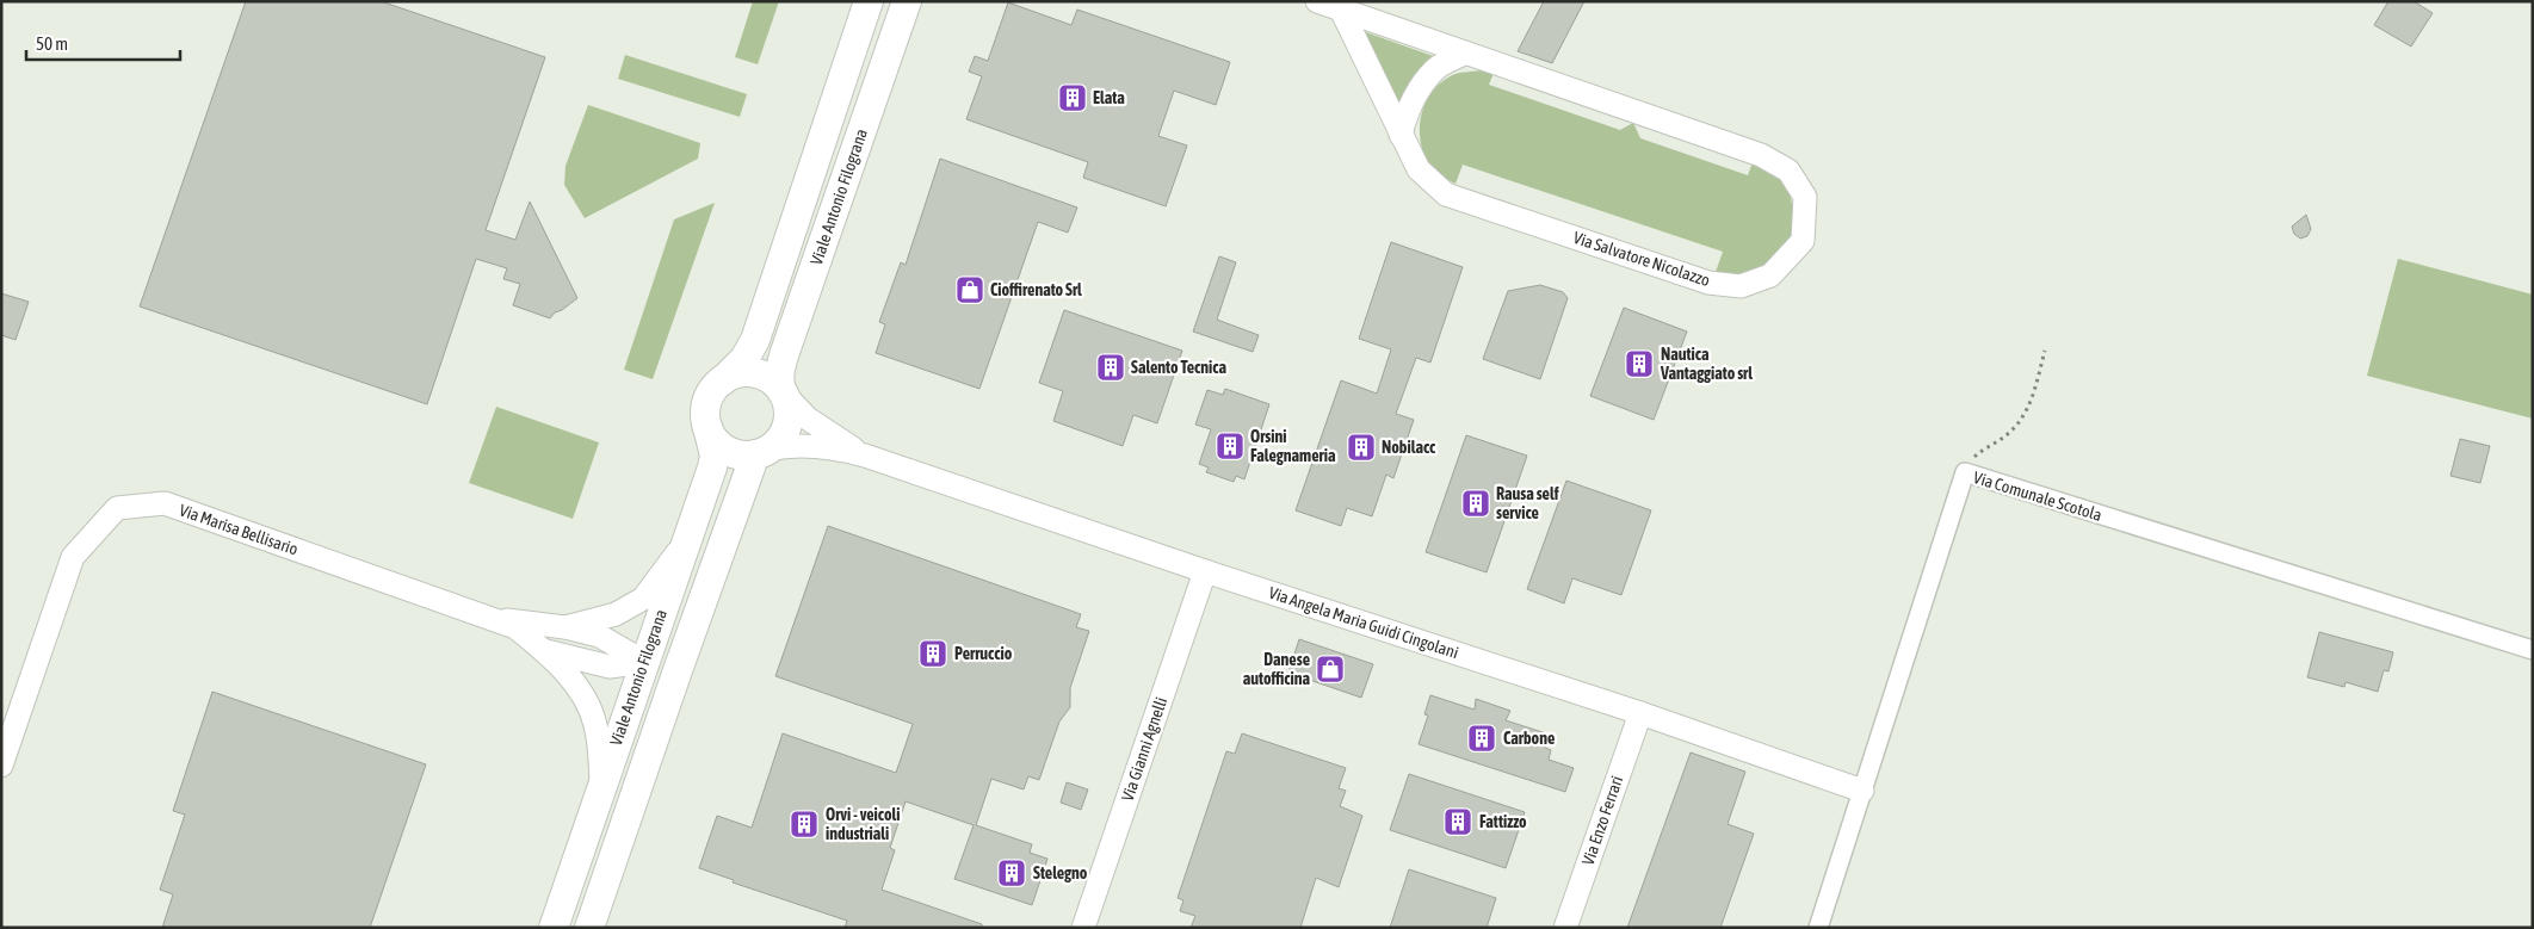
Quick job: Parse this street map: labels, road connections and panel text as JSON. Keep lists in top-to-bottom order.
{
  "streets": {
    "main road": ["Viale Antonio Filograna"],
    "street": [
      "Via Salvatore Nicolazzo",
      "Via Comunale Scotola",
      "Via Marisa Bellisario",
      "Via Angela Maria Guidi Cingolani",
      "Via Gianni Agnelli",
      "Via Enzo Ferrari"
    ]
  },
  "crossings": [
    ["Viale Antonio Filograna", "Via Marisa Bellisario"],
    ["Via Comunale Scotola", "Via Angela Maria Guidi Cingolani"],
    ["Via Angela Maria Guidi Cingolani", "Via Gianni Agnelli"],
    ["Via Angela Maria Guidi Cingolani", "Via Enzo Ferrari"]
  ],
  "places": {
    "building": [
      "Elata",
      "Nautica Vantaggiato srl",
      "Salento Tecnica",
      "Orsini Falegnameria",
      "Nobilacc",
      "Rausa self service",
      "Perruccio",
      "Carbone",
      "Fattizzo",
      "Orvi - veicoli industriali",
      "Stelegno"
    ],
    "shop": ["Cioffirenato Srl", "Danese autofficina"]
  },
  "scale_bar": "50 m"
}
